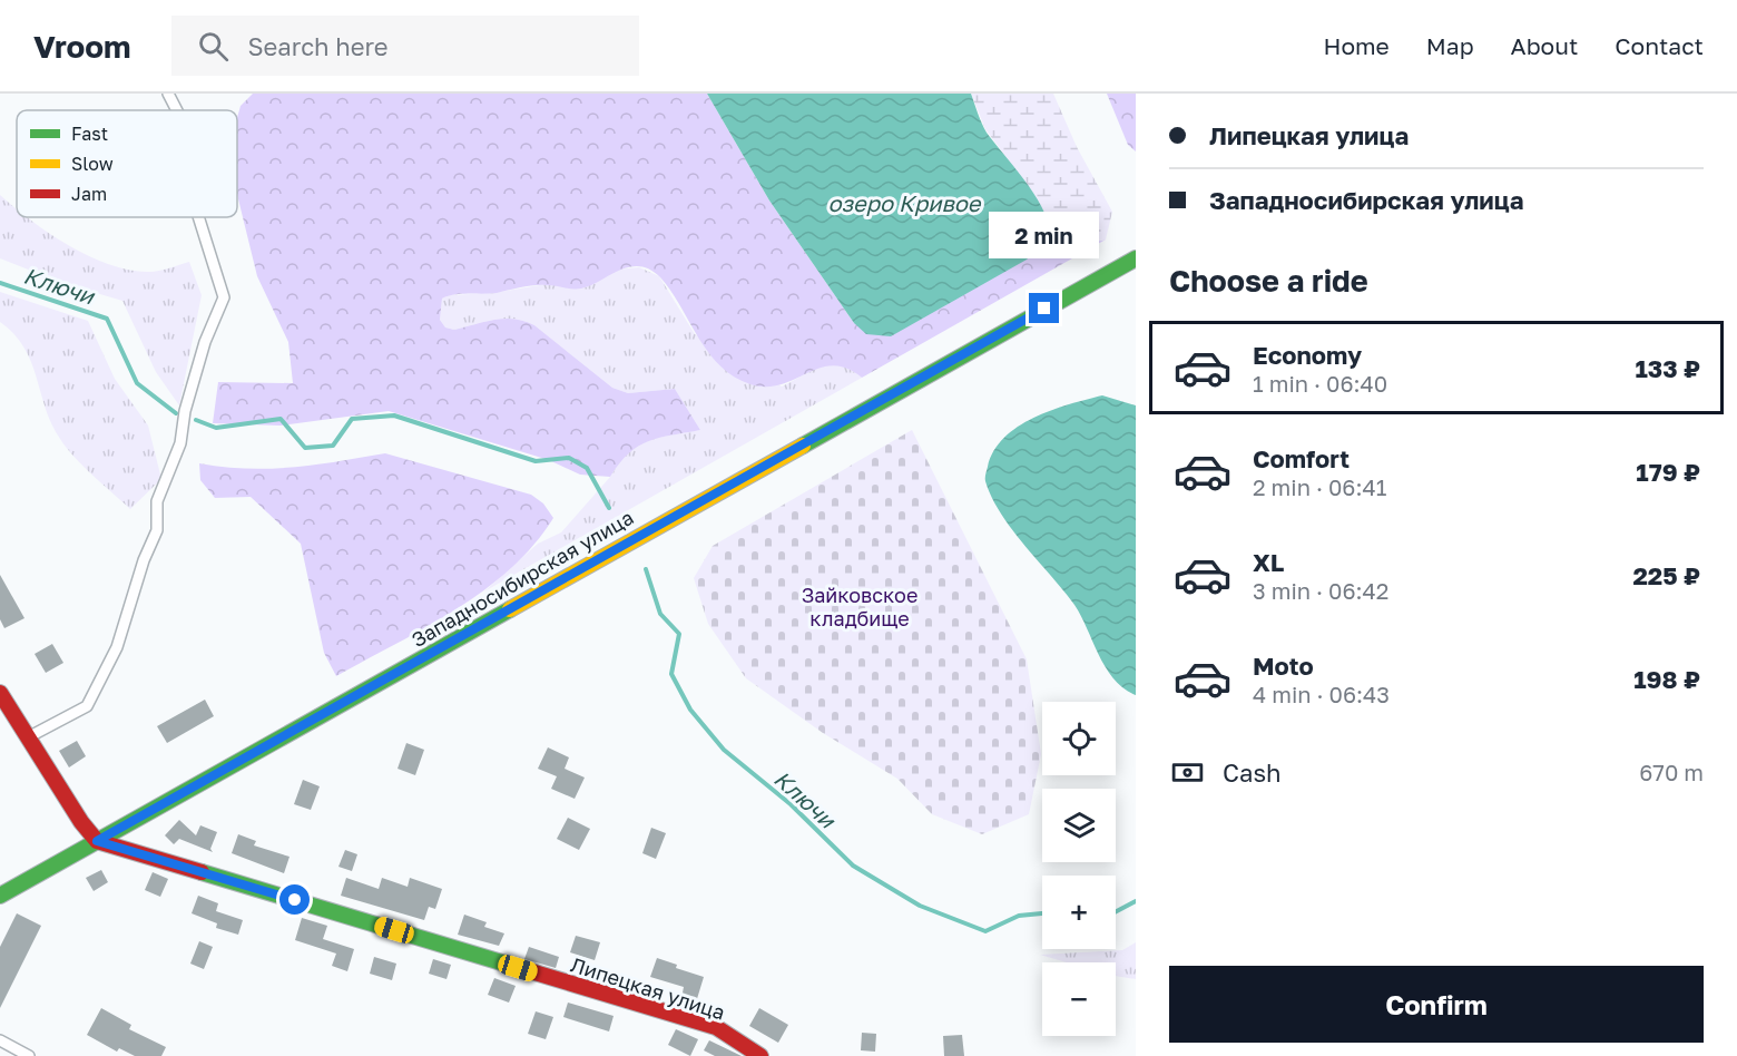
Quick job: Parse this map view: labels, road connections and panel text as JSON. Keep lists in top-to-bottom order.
{
  "streets": {
    "main road": ["Западносибирская улица", "Липецкая улица"]
  },
  "crossings": [
    ["Западносибирская улица", "Липецкая улица"]
  ],
  "water": ["озеро Кривое", "Ключи"],
  "parks": ["Зайковское кладбище"],
  "legend": ["Fast", "Slow", "Jam"],
  "page": {
    "header": "Vroom",
    "search": "Search here",
    "nav": [
      "Home",
      "Map",
      "About",
      "Contact"
    ],
    "banner": ["Липецкая улица", "Западносибирская улица"],
    "bubble": "2 min",
    "heading": "Choose a ride",
    "list": [
      {
        "name": "Economy",
        "note": "1 min · 06:40",
        "value": "133 ₽"
      },
      {
        "name": "Comfort",
        "note": "2 min · 06:41",
        "value": "179 ₽"
      },
      {
        "name": "XL",
        "note": "3 min · 06:42",
        "value": "225 ₽"
      },
      {
        "name": "Moto",
        "note": "4 min · 06:43",
        "value": "198 ₽"
      }
    ],
    "map_buttons": ["+", "−"],
    "pay": ["Cash", "670 m"],
    "buttons": "Confirm"
  }
}
